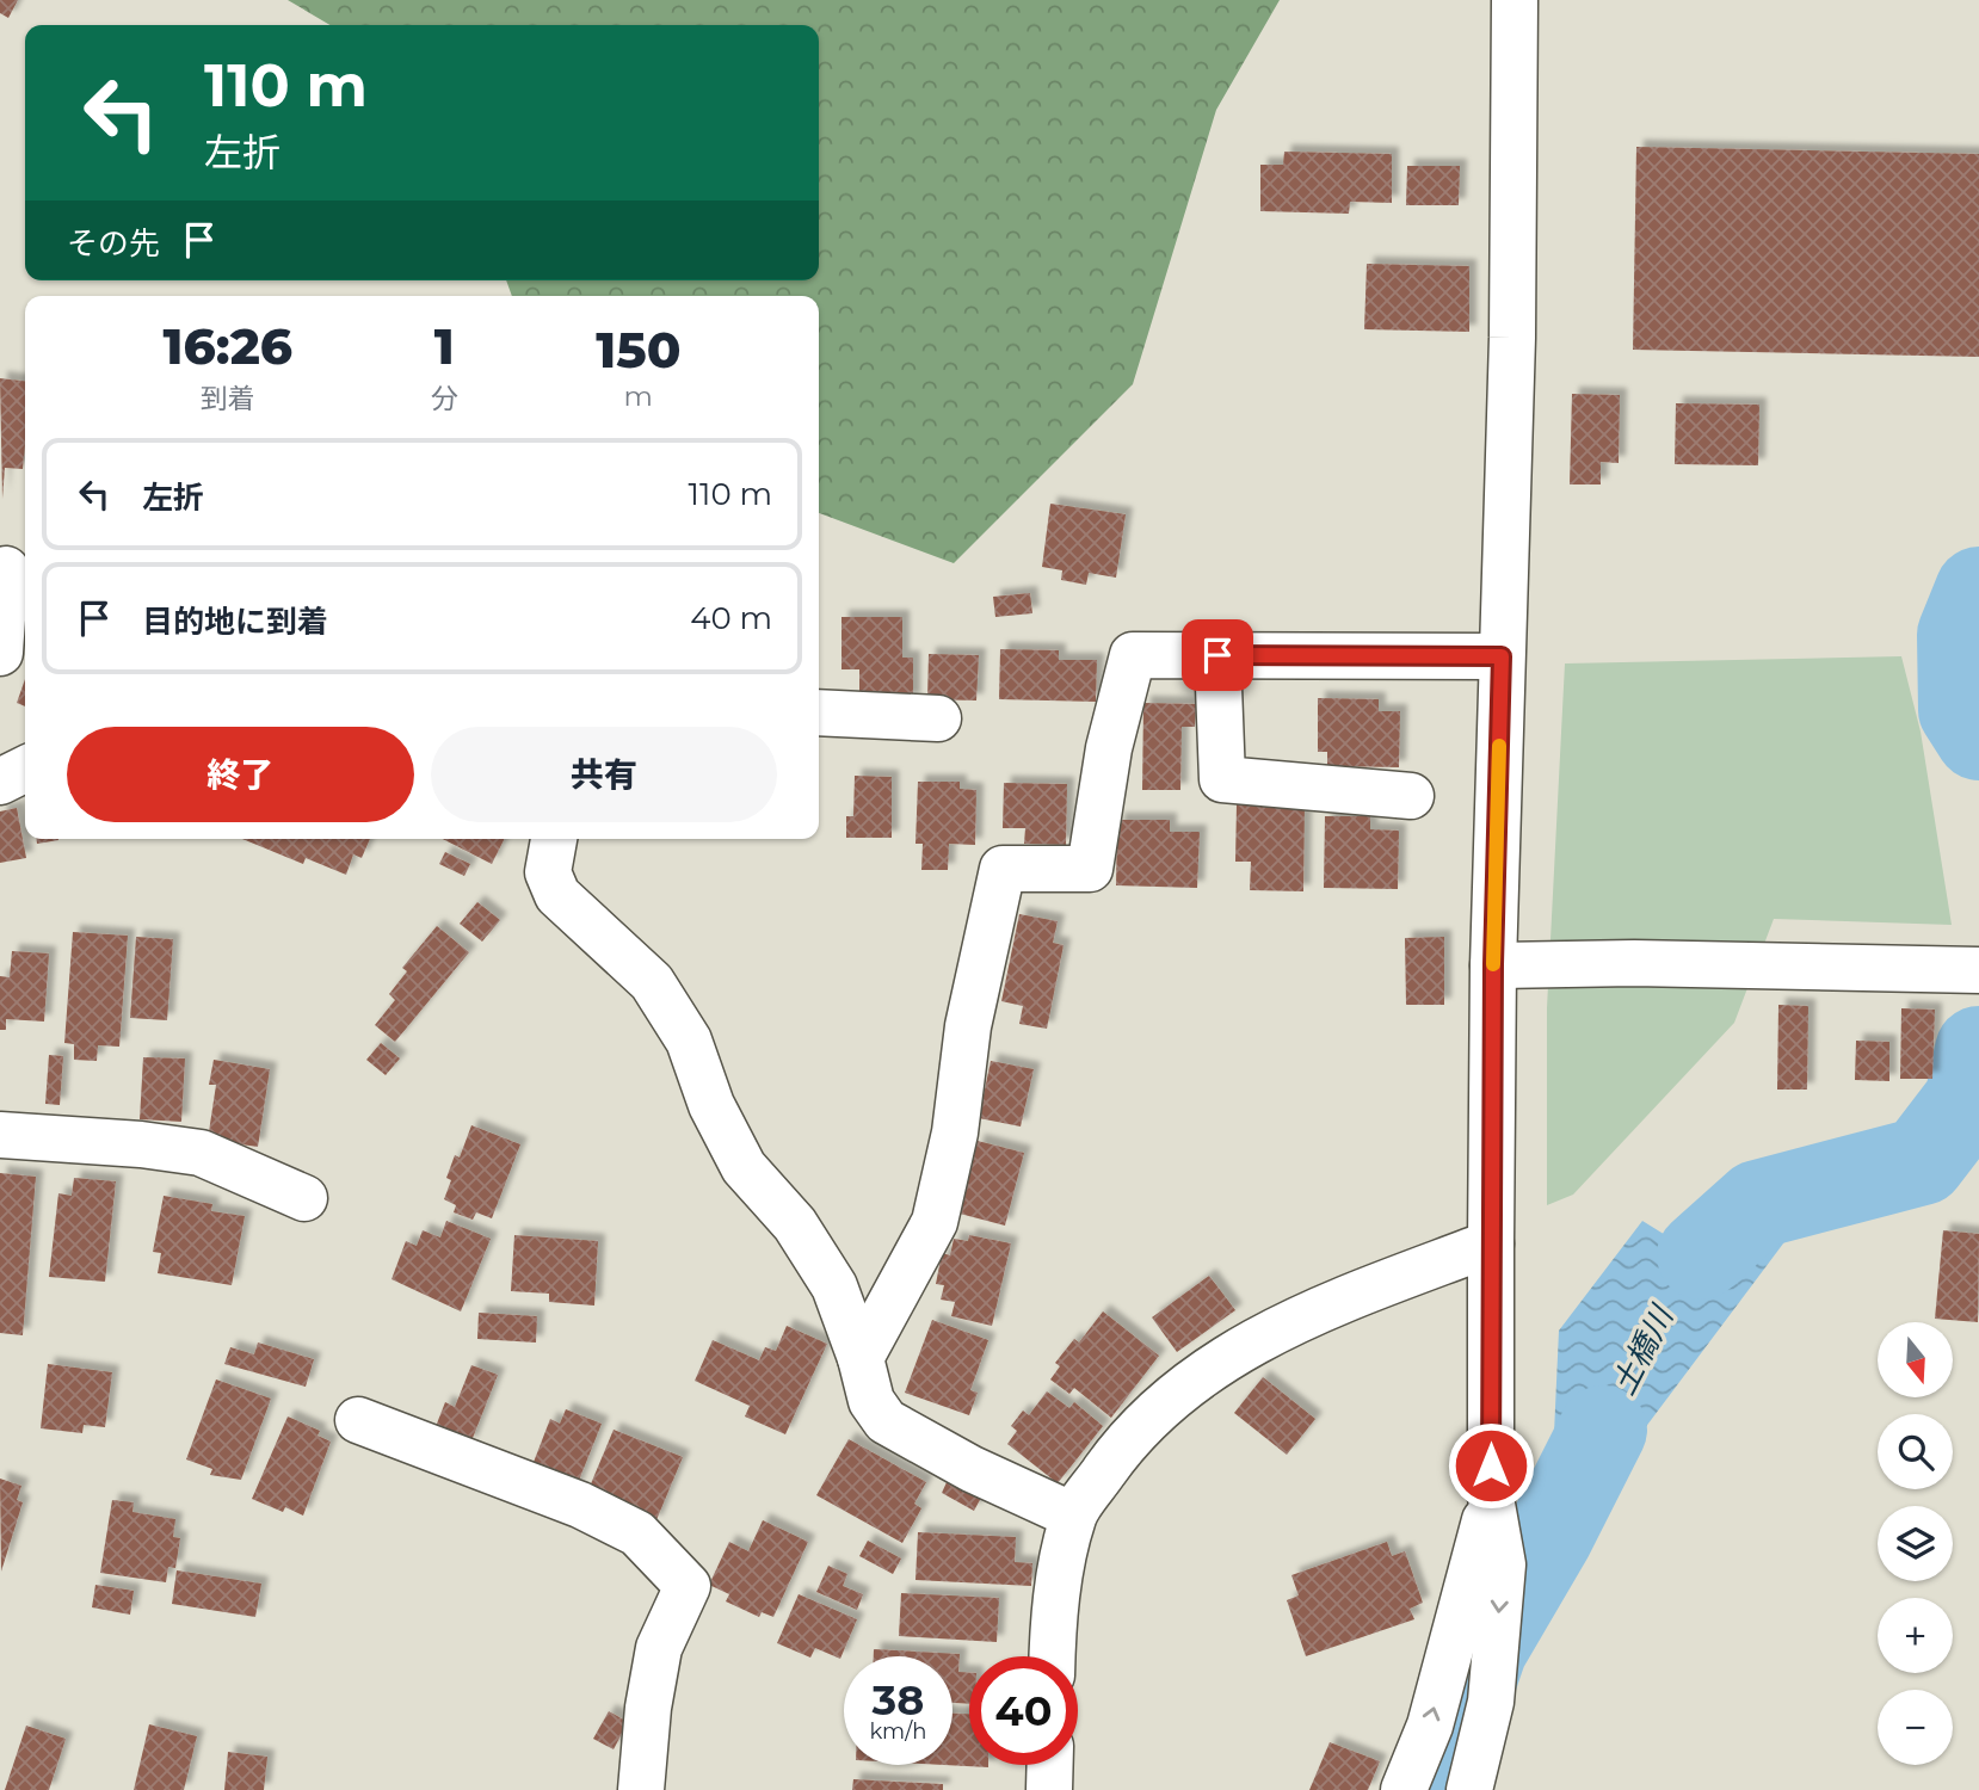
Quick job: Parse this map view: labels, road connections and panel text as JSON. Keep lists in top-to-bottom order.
{
  "water": ["土橋川"],
  "north": "bottom",
  "page": {
    "turn": ["110 m", "左折"],
    "then": "その先",
    "eta": [
      "16:26",
      "到着",
      "1",
      "分",
      "150",
      "m"
    ],
    "list": [
      {
        "name": "左折",
        "value": "110 m"
      },
      {
        "name": "目的地に到着",
        "value": "40 m"
      }
    ],
    "buttons": ["終了", "共有"],
    "map_buttons": ["+", "−"],
    "speed": "38 km/h",
    "limit": "40"
  }
}
